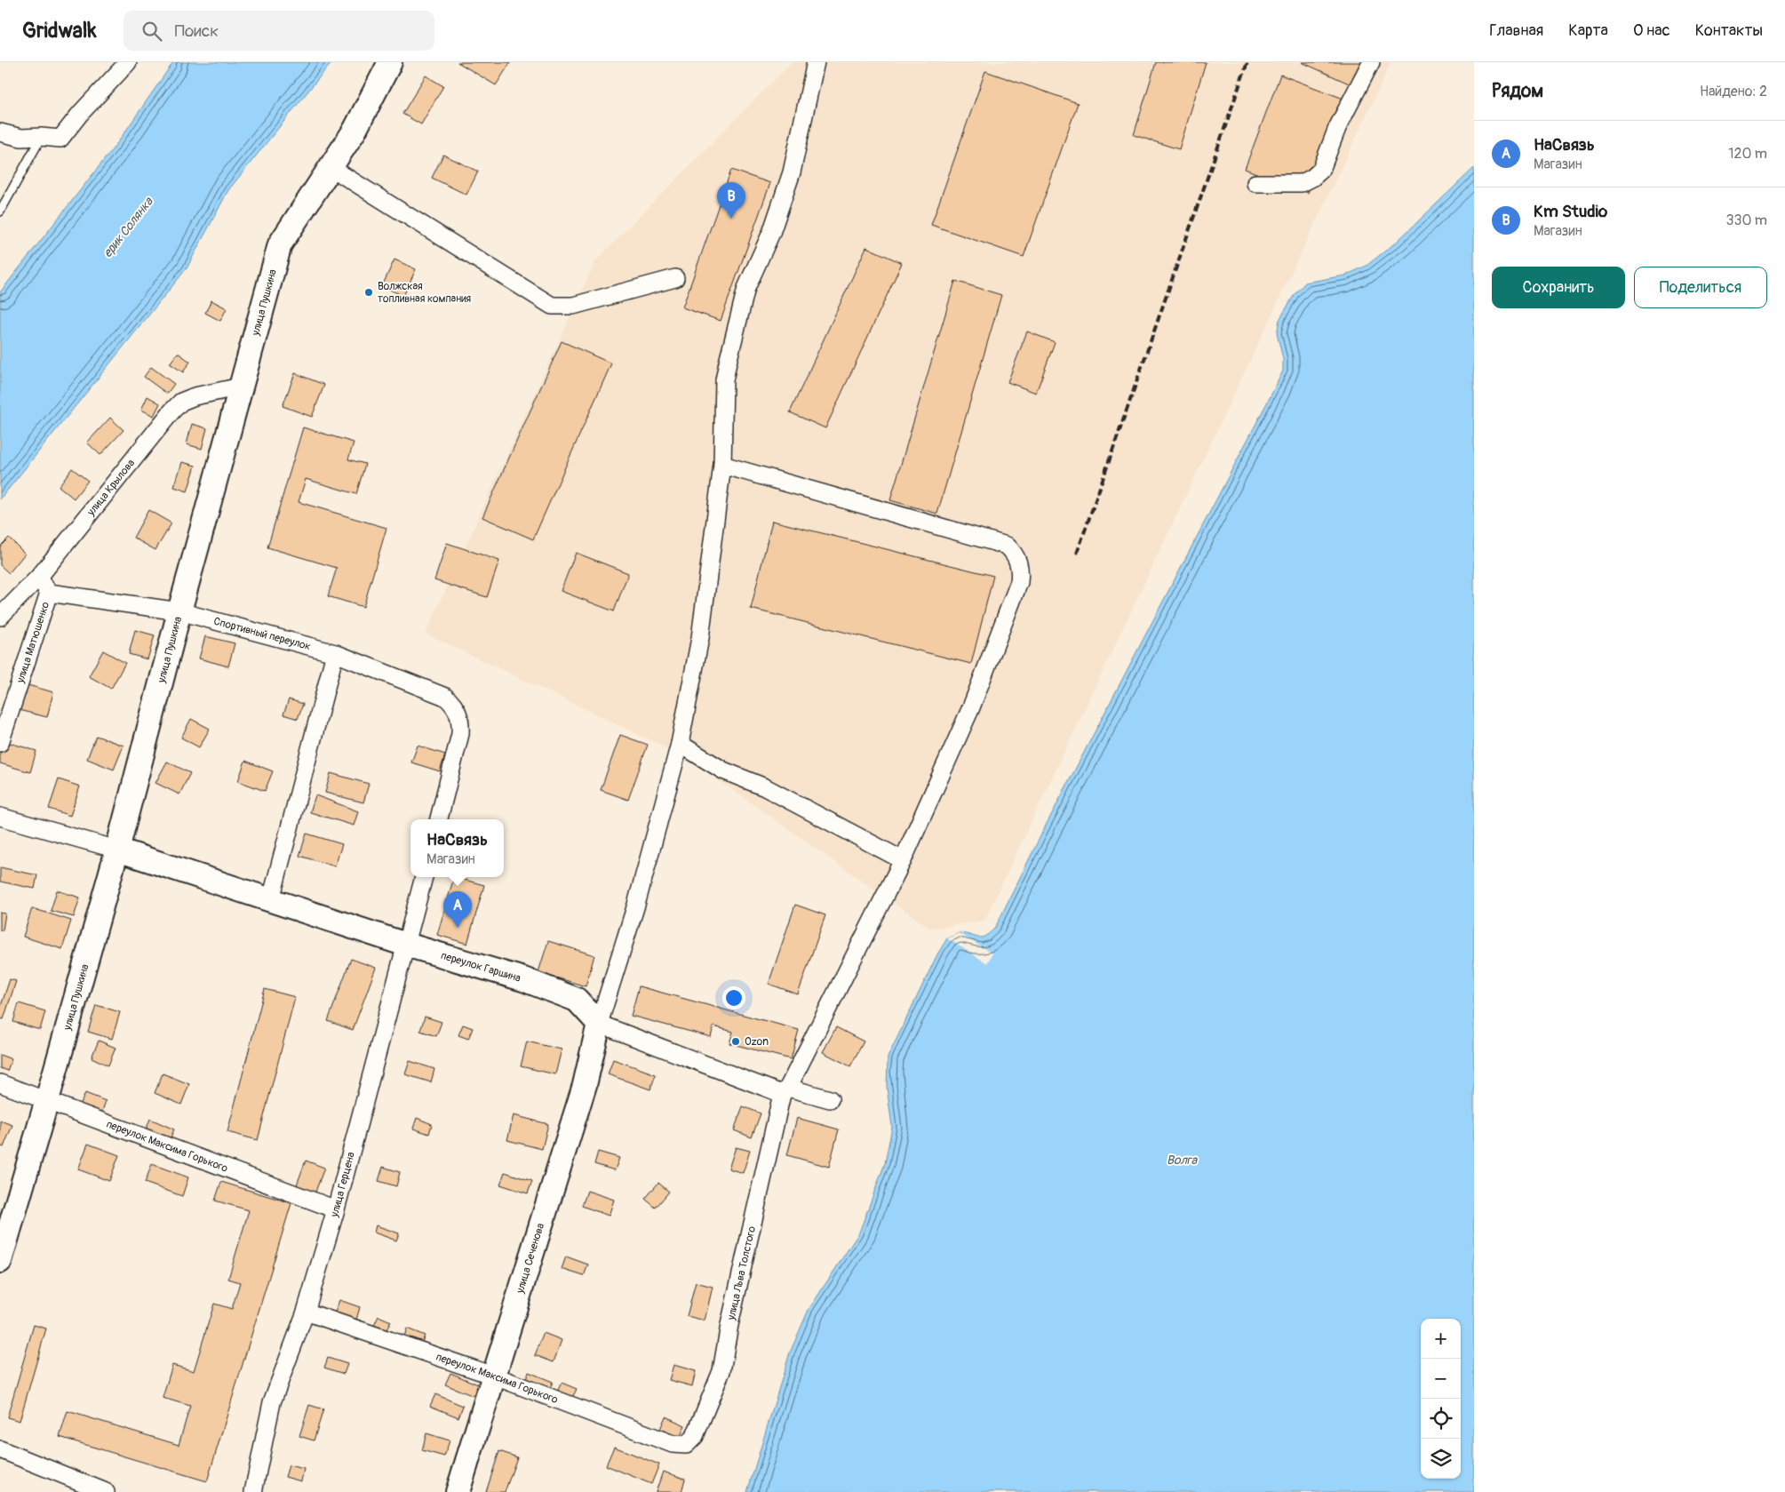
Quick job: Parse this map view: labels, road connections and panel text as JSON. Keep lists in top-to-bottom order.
{
  "streets": {
    "main road": ["улица Пушкина", "переулок Гаршина", "улица Сеченова"],
    "street": [
      "улица Крылова",
      "Спортивный переулок",
      "улица Матюшенко",
      "переулок Максима Горького",
      "улица Герцена",
      "улица Льва Толстого"
    ]
  },
  "crossings": [
    ["улица Пушкина", "улица Крылова"],
    ["улица Пушкина", "Спортивный переулок"],
    ["улица Пушкина", "переулок Гаршина"],
    ["улица Пушкина", "переулок Максима Горького"],
    ["Спортивный переулок", "улица Матюшенко"],
    ["переулок Гаршина", "улица Герцена"],
    ["переулок Гаршина", "улица Сеченова"],
    ["переулок Гаршина", "улица Льва Толстого"],
    ["переулок Максима Горького", "улица Герцена"],
    ["переулок Максима Горького", "улица Сеченова"],
    ["переулок Максима Горького", "улица Льва Толстого"]
  ],
  "water": ["ерик Солянка", "Волга"],
  "places": ["Волжская топливная компания", "Ozon"],
  "page": {
    "header": "Gridwalk",
    "search": "Поиск",
    "nav": [
      "Главная",
      "Карта",
      "О нас",
      "Контакты"
    ],
    "heading": ["Рядом", "Найдено: 2"],
    "list": [
      {
        "mark": "A",
        "name": "НаСвязь",
        "note": "Магазин",
        "value": "120 m"
      },
      {
        "mark": "B",
        "name": "Кm Studio",
        "note": "Магазин",
        "value": "330 m"
      }
    ],
    "pins": ["B", "A"],
    "buttons": ["Сохранить", "Поделиться"],
    "popup": ["НаСвязь", "Магазин"],
    "map_buttons": ["+", "−"]
  }
}
